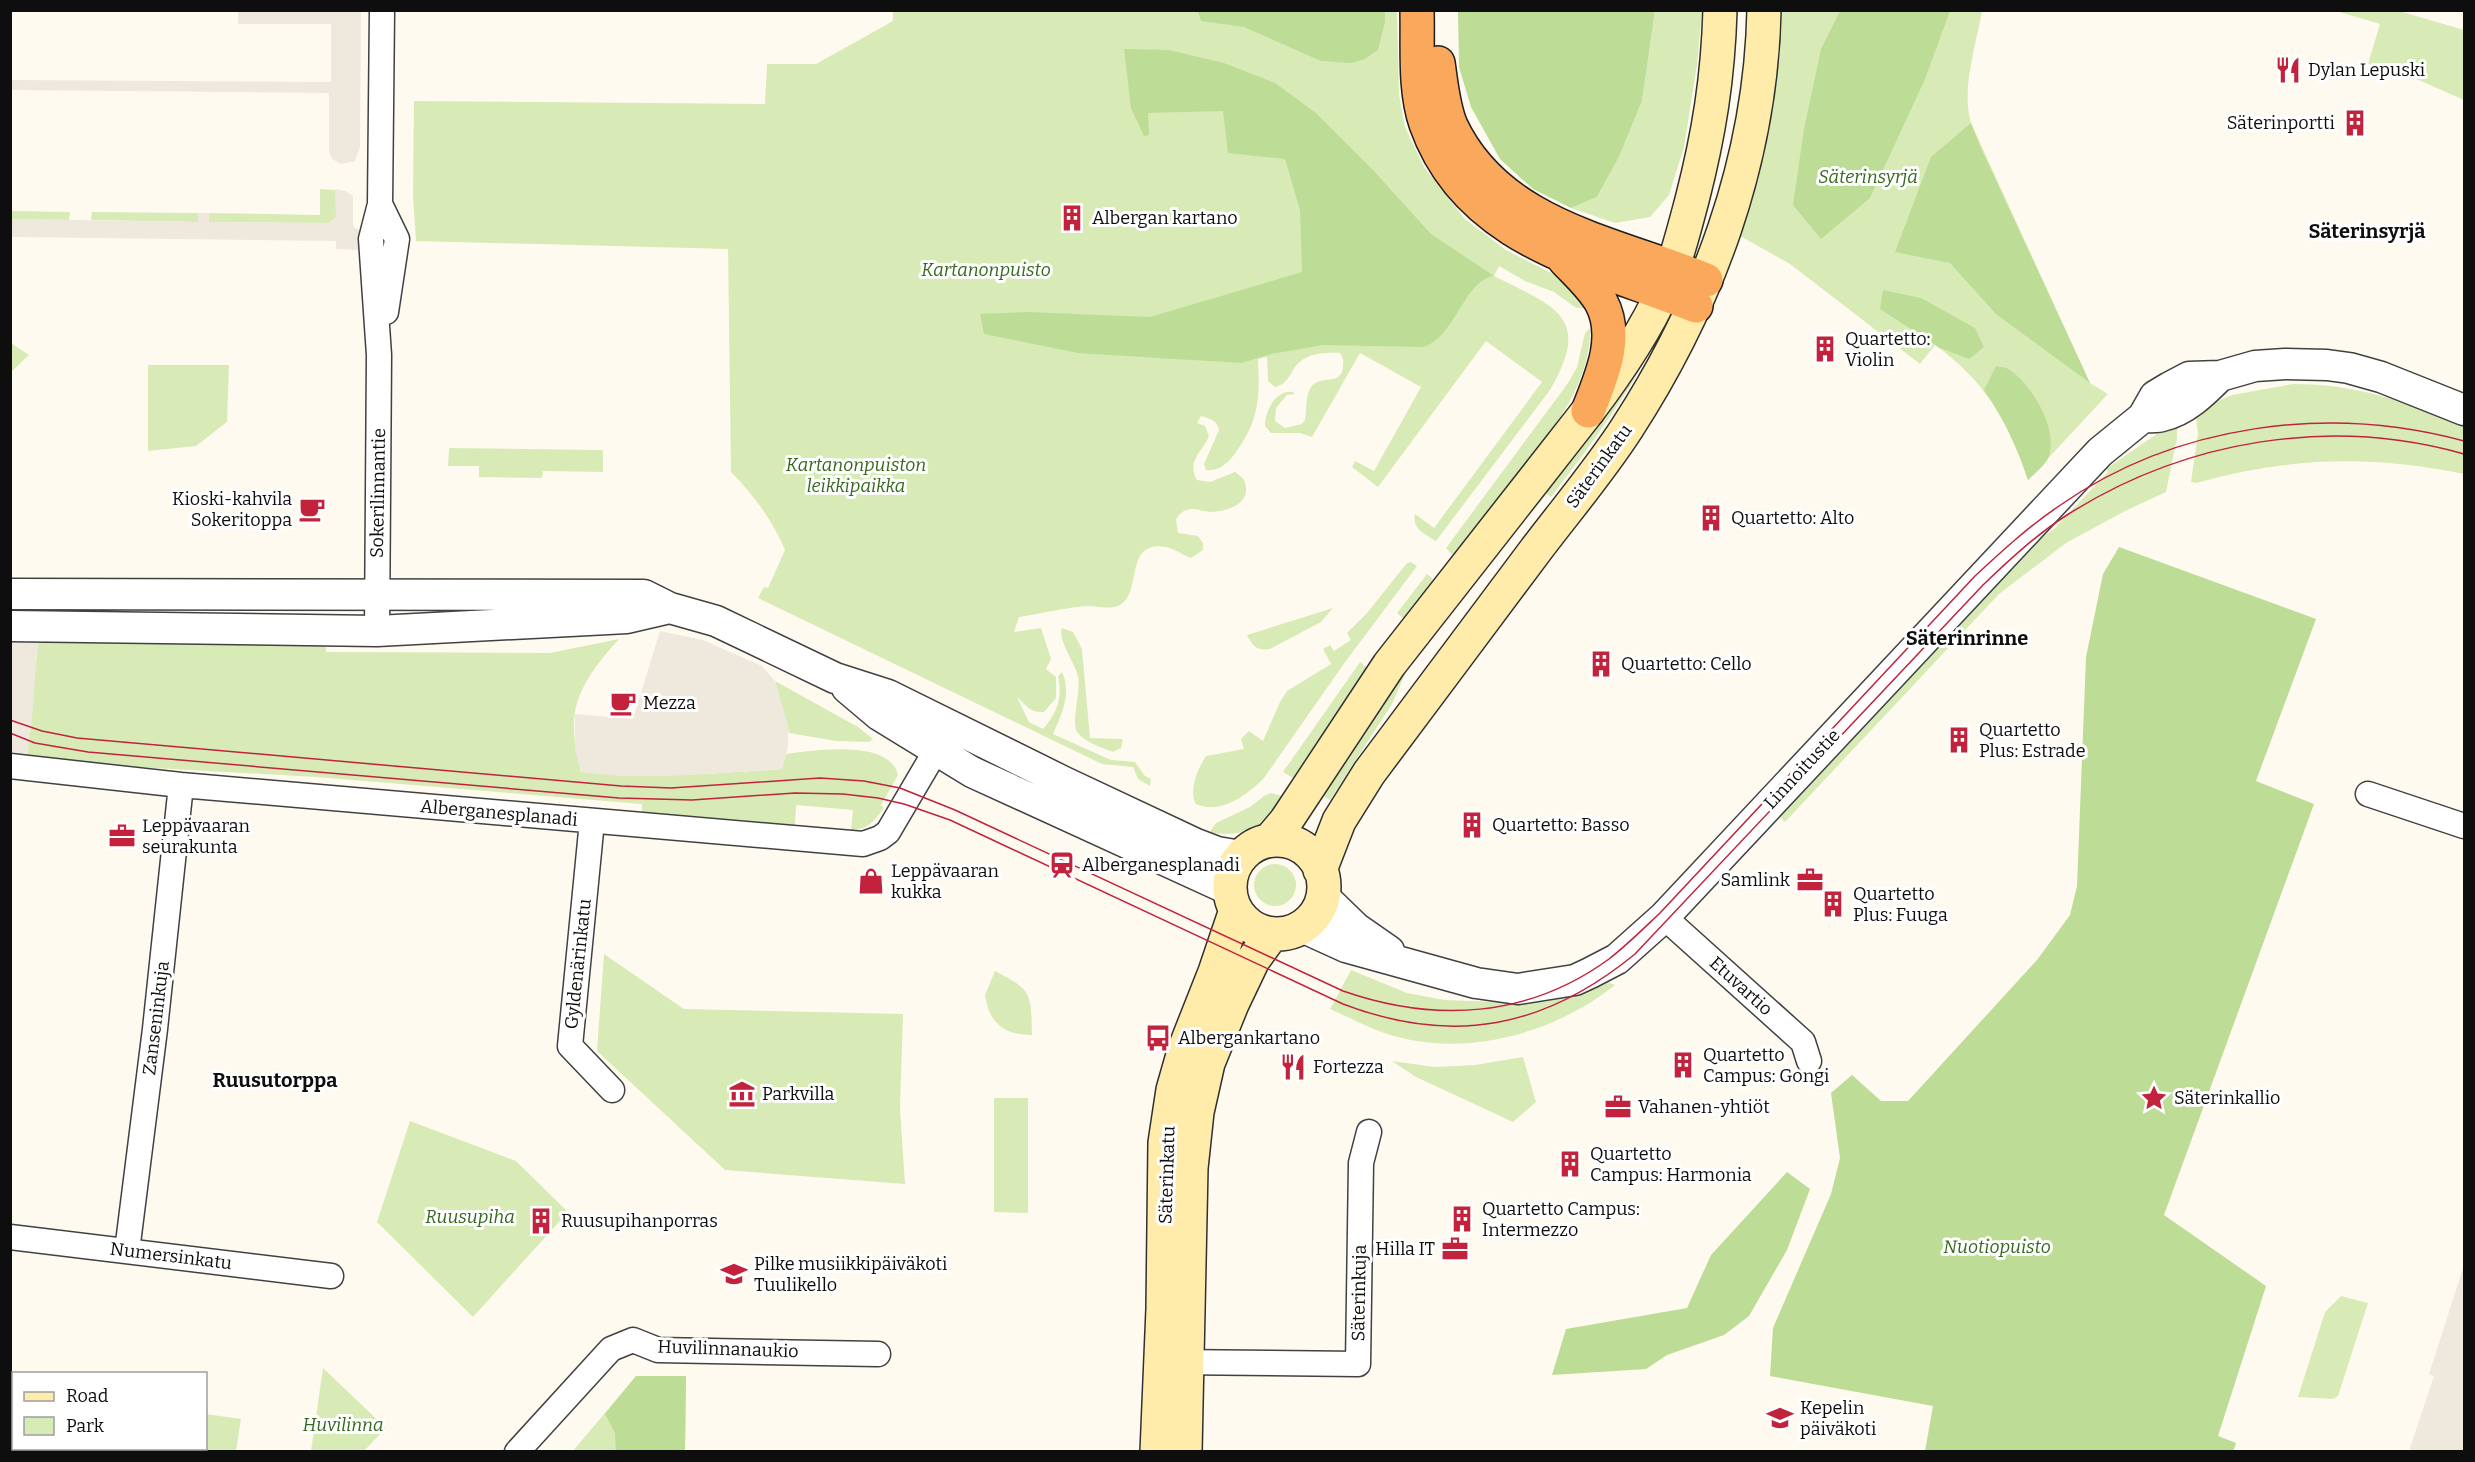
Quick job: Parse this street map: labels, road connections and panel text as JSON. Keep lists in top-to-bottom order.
{
  "streets": {
    "main road": ["Säterinkatu"],
    "street": [
      "Sokerilinnantie",
      "Linnoitustie",
      "Alberganesplanadi",
      "Gyldenärinkatu",
      "Etuvartio",
      "Zanseninkuja",
      "Numersinkatu",
      "Säterinkuja",
      "Huvilinnanaukio"
    ]
  },
  "crossings": [
    ["Säterinkatu", "Linnoitustie"],
    ["Säterinkatu", "Säterinkuja"],
    ["Linnoitustie", "Etuvartio"],
    ["Alberganesplanadi", "Gyldenärinkatu"],
    ["Alberganesplanadi", "Zanseninkuja"],
    ["Zanseninkuja", "Numersinkatu"]
  ],
  "districts": ["Säterinsyrjä", "Säterinrinne", "Ruusutorppa"],
  "parks": [
    "Säterinsyrjä",
    "Kartanonpuisto",
    "Kartanonpuiston leikkipaikka",
    "Ruusupiha",
    "Nuotiopuisto",
    "Huvilinna"
  ],
  "places": {
    "restaurant": ["Dylan Lepuski", "Fortezza"],
    "building": [
      "Säterinportti",
      "Albergan kartano",
      "Quartetto: Violin",
      "Quartetto: Alto",
      "Quartetto: Cello",
      "Quartetto Plus: Estrade",
      "Quartetto: Basso",
      "Quartetto Plus: Fuuga",
      "Quartetto Campus: Gongi",
      "Quartetto Campus: Harmonia",
      "Quartetto Campus: Intermezzo",
      "Ruusupihanporras"
    ],
    "cafe": ["Kioski-kahvila Sokeritoppa", "Mezza"],
    "office": [
      "Leppävaaran seurakunta",
      "Samlink",
      "Vahanen-yhtiöt",
      "Hilla IT"
    ],
    "station": ["Alberganesplanadi"],
    "shop": ["Leppävaaran kukka"],
    "bus stop": ["Albergankartano"],
    "museum": ["Parkvilla"],
    "place": ["Säterinkallio"],
    "school or university": ["Pilke musiikkipäiväkoti Tuulikello", "Kepelin päiväkoti"]
  },
  "legend": ["Road", "Park"]
}
